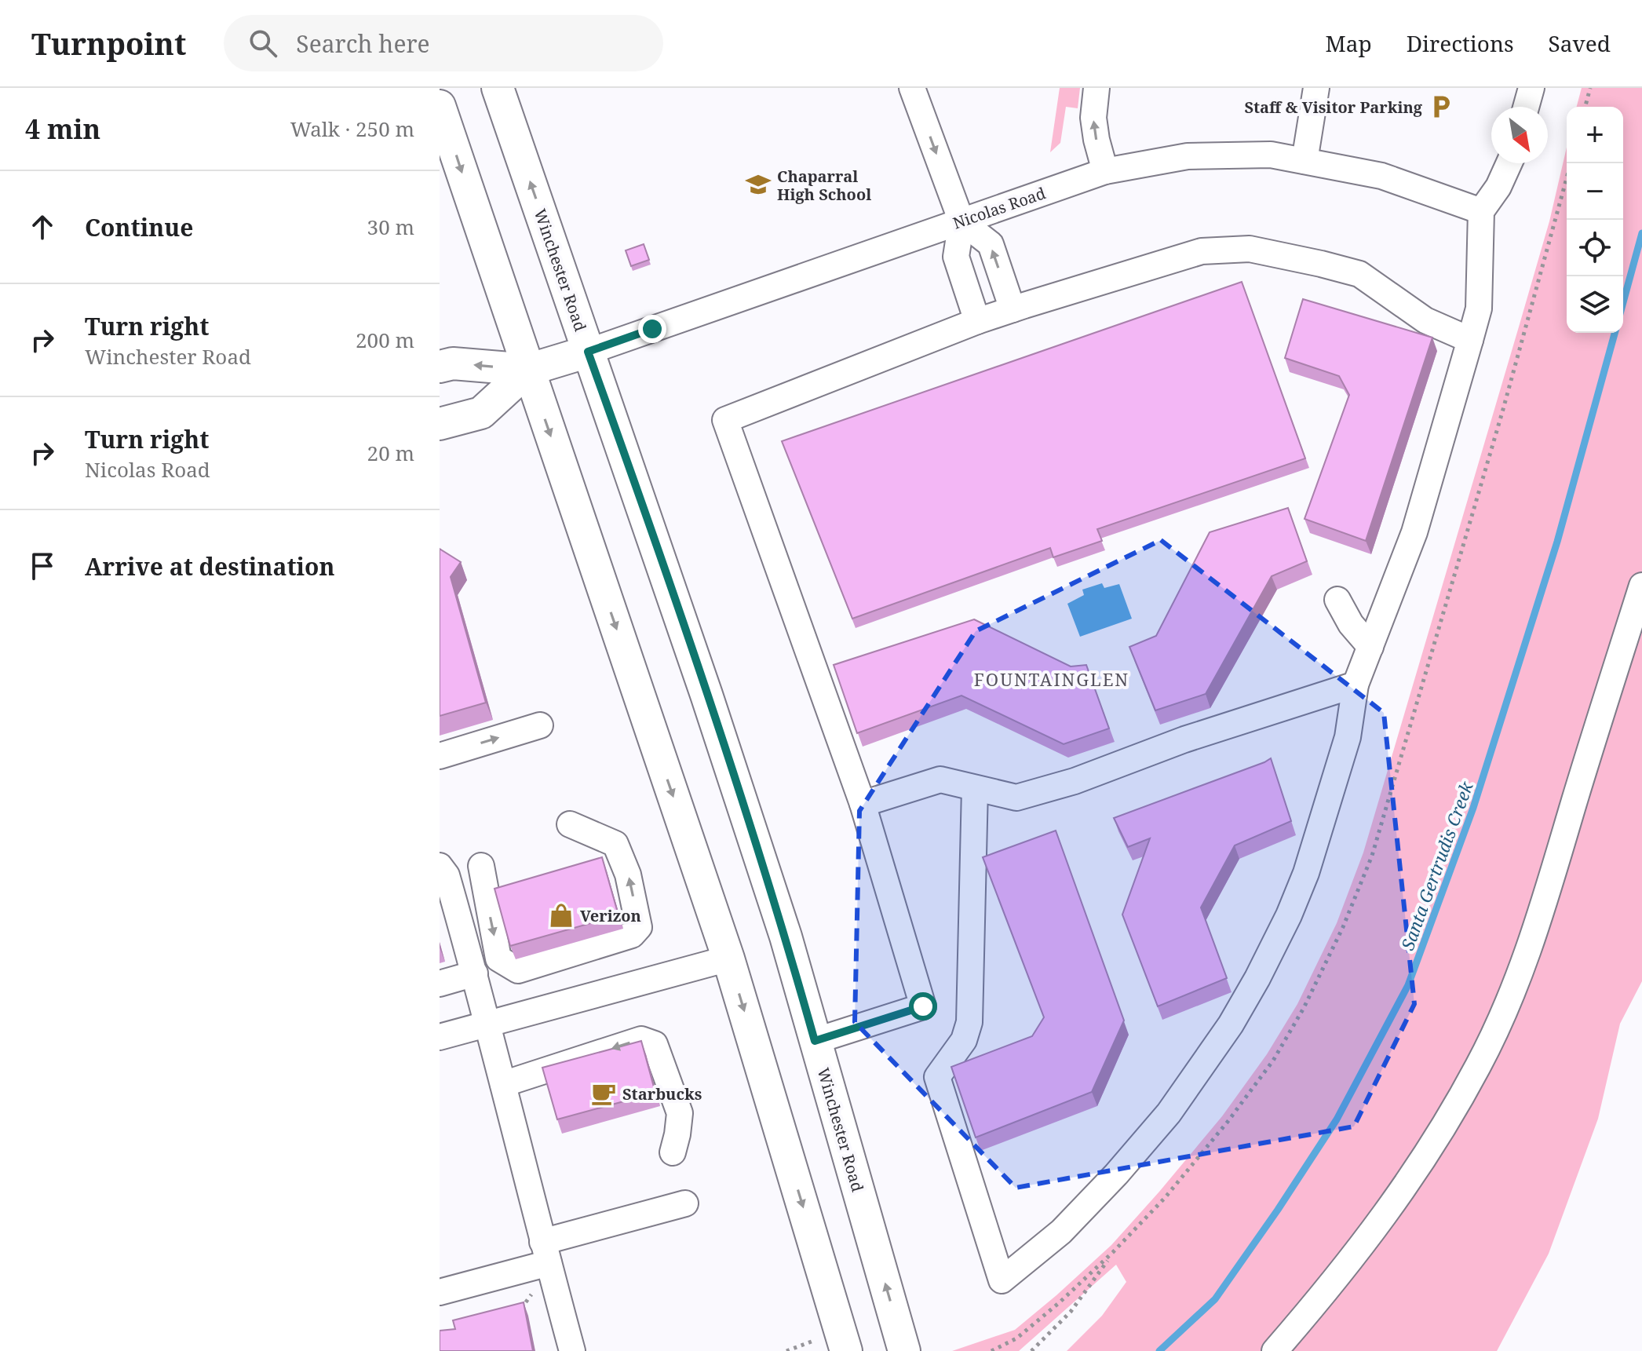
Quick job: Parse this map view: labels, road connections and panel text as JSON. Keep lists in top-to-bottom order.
{
  "streets": {
    "main road": ["Nicolas Road", "Winchester Road"]
  },
  "crossings": [
    ["Nicolas Road", "Winchester Road"]
  ],
  "districts": ["FOUNTAINGLEN"],
  "water": ["Santa Gertrudis Creek"],
  "places": {
    "parking": ["Staff & Visitor Parking"],
    "school or university": ["Chaparral High School"],
    "shop": ["Verizon"],
    "cafe": ["Starbucks"]
  },
  "north": "bottom right",
  "page": {
    "header": "Turnpoint",
    "search": "Search here",
    "nav": ["Map", "Directions", "Saved"],
    "heading": ["4 min", "Walk · 250 m"],
    "map_buttons": ["+", "−"],
    "list": [
      ["Continue", "30 m"],
      ["Turn right", "Winchester Road", "200 m"],
      ["Turn right", "Nicolas Road", "20 m"],
      "Arrive at destination"
    ]
  }
}
